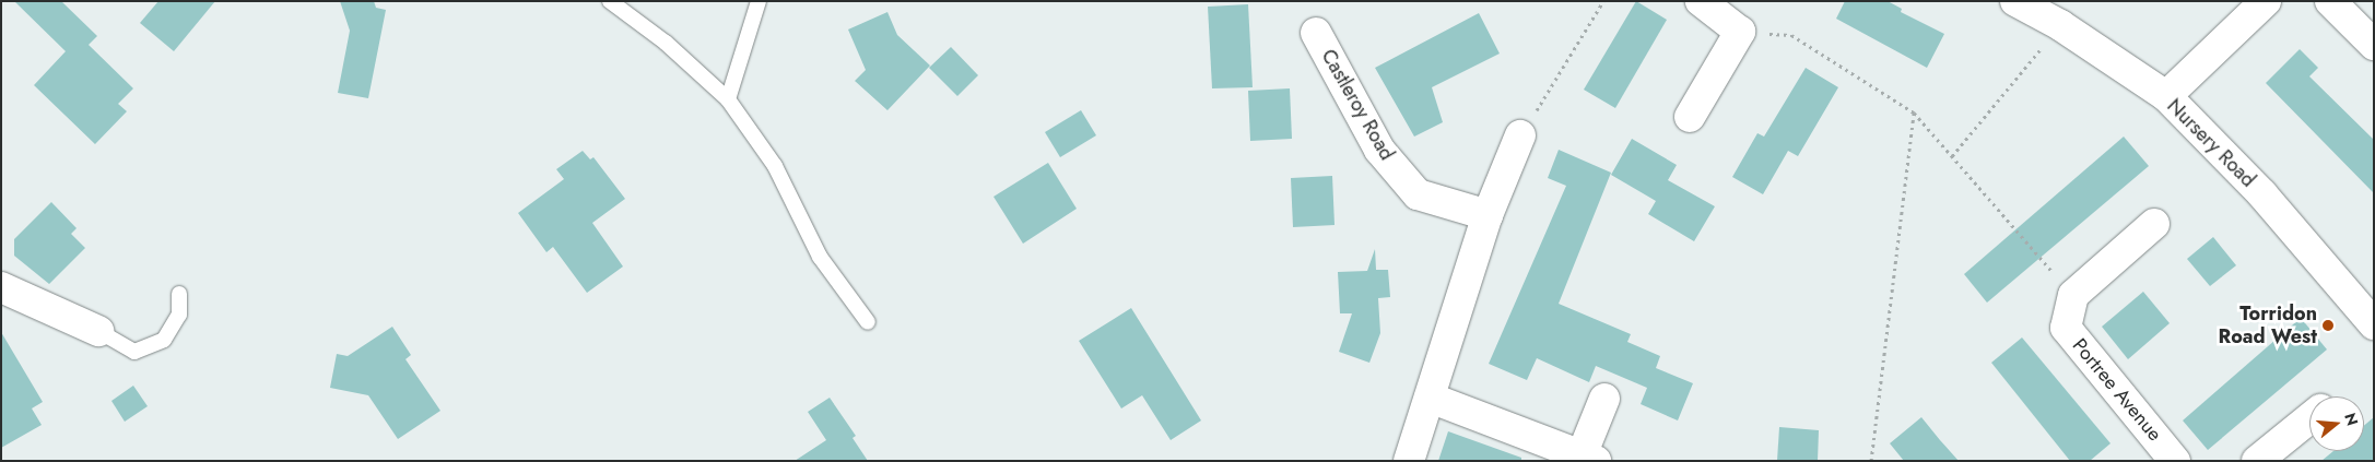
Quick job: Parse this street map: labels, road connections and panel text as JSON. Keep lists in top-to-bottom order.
{
  "streets": {
    "street": ["Castleroy Road", "Nursery Road", "Portree Avenue"]
  },
  "places": ["Torridon Road West"],
  "north": "right"
}
